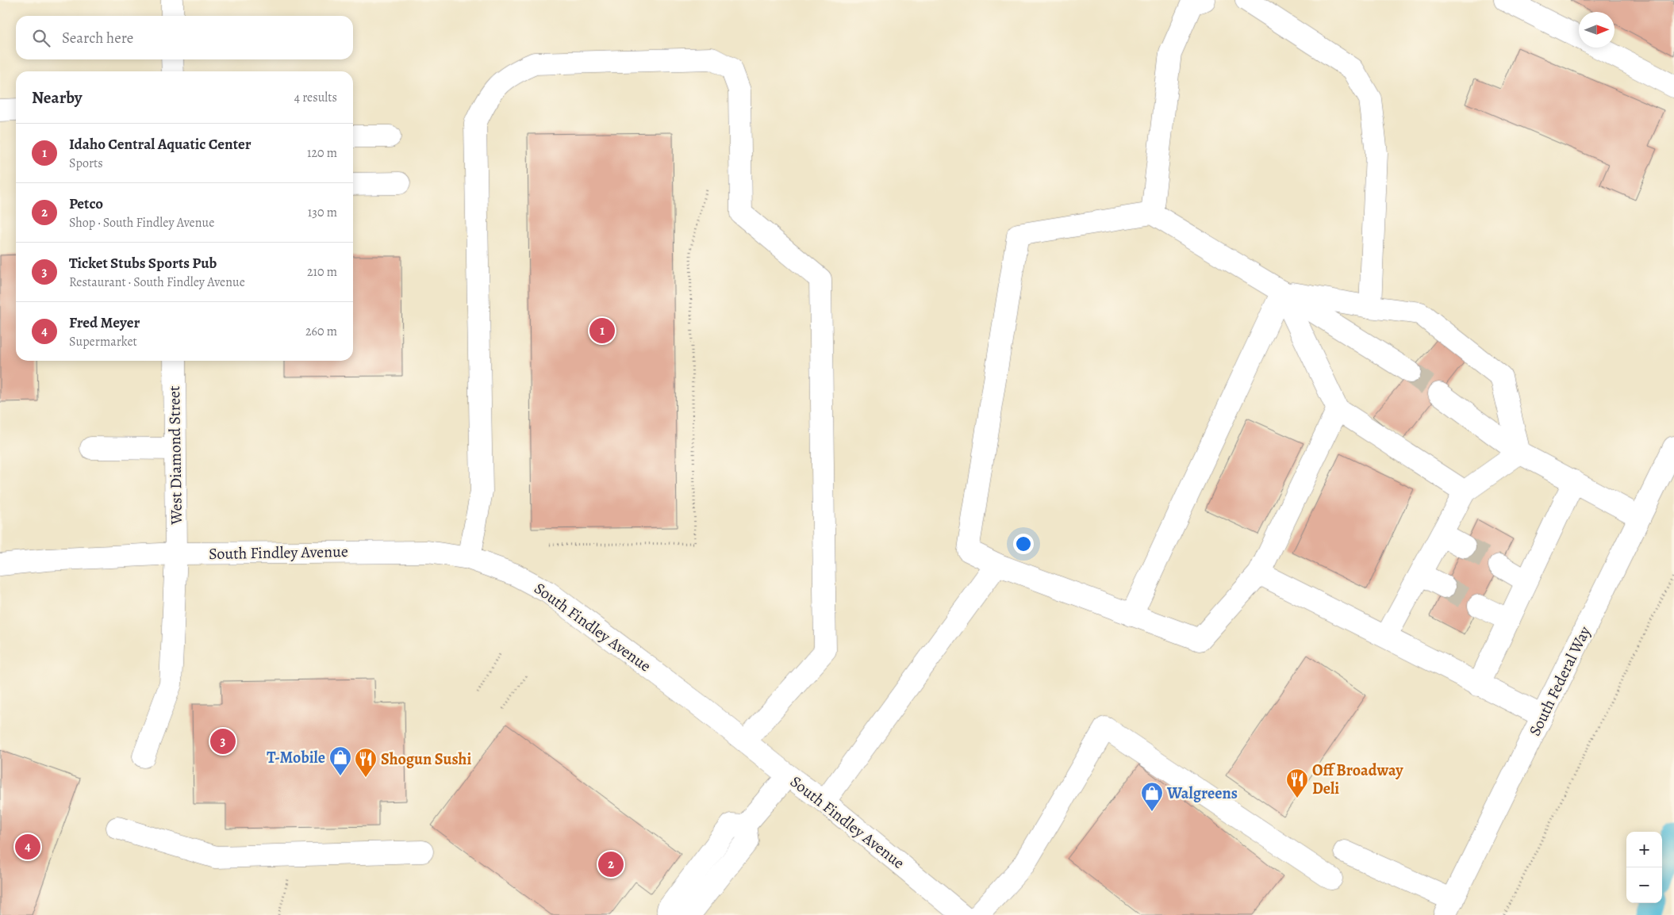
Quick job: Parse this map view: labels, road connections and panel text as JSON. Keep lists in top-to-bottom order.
{
  "streets": {
    "street": ["West Diamond Street", "South Findley Avenue", "South Federal Way"]
  },
  "crossings": [
    ["West Diamond Street", "South Findley Avenue"]
  ],
  "places": {
    "shop": ["T-Mobile", "Walgreens"],
    "restaurant": ["Shogun Sushi", "Off Broadway Deli"]
  },
  "north": "right",
  "page": {
    "search": "Search here",
    "heading": ["Nearby", "4 results"],
    "list": [
      {
        "mark": "1",
        "name": "Idaho Central Aquatic Center",
        "note": "Sports",
        "value": "120 m"
      },
      {
        "mark": "2",
        "name": "Petco",
        "note": "Shop · South Findley Avenue",
        "value": "130 m"
      },
      {
        "mark": "3",
        "name": "Ticket Stubs Sports Pub",
        "note": "Restaurant · South Findley Avenue",
        "value": "210 m"
      },
      {
        "mark": "4",
        "name": "Fred Meyer",
        "note": "Supermarket",
        "value": "260 m"
      }
    ],
    "pins": [
      "1",
      "3",
      "4",
      "2"
    ],
    "map_buttons": ["+", "−"]
  }
}
